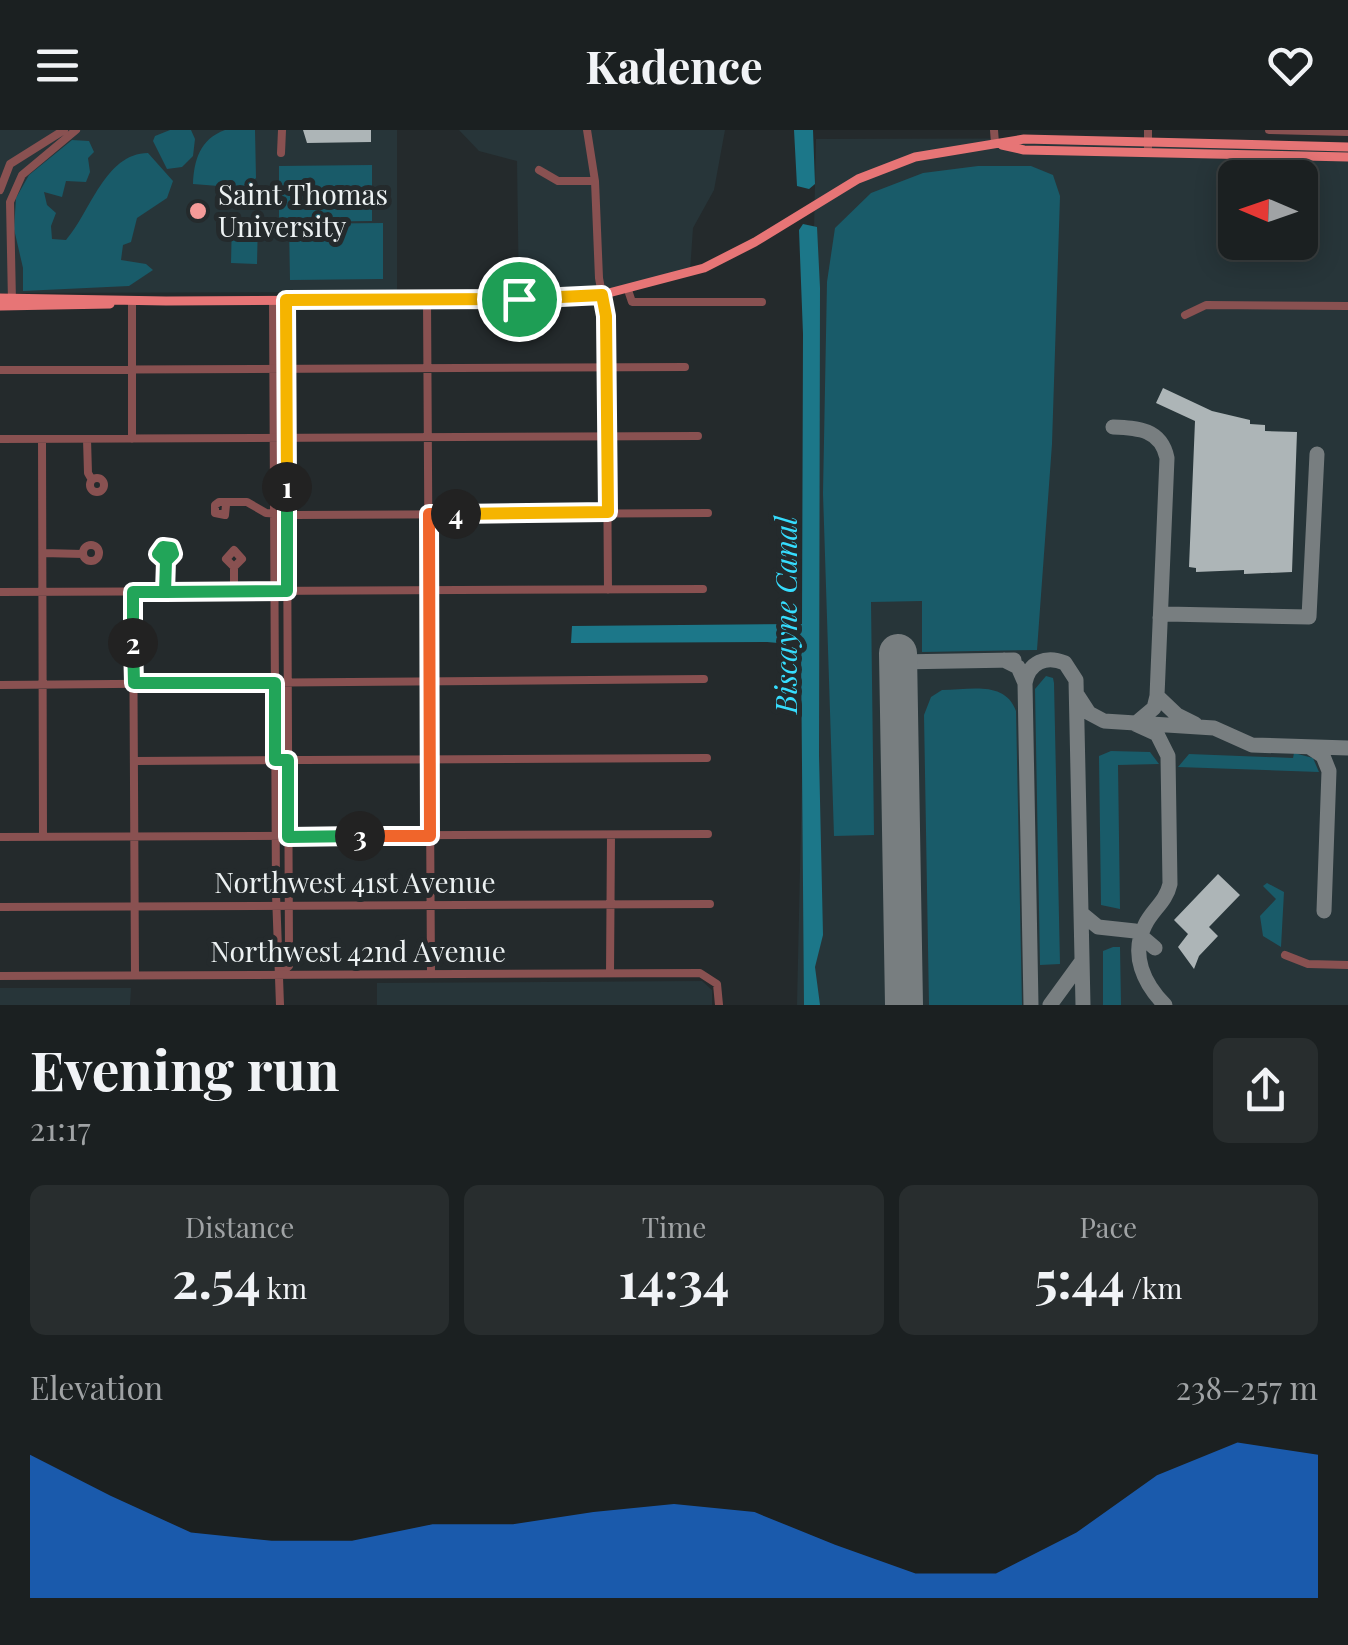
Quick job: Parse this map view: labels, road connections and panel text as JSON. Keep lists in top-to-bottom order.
{
  "streets": {
    "street": ["Northwest 41st Avenue", "Northwest 42nd Avenue"]
  },
  "water": ["Biscayne Canal"],
  "places": ["Saint Thomas University"],
  "north": "left",
  "page": {
    "header": "Kadence",
    "pins": [
      "1",
      "4",
      "2",
      "3"
    ],
    "heading": ["Evening run", "21:17"],
    "stats": [
      ["Distance", "2.54 km"],
      ["Time", "14:34"],
      ["Pace", "5:44 /km"]
    ],
    "chart": ["Elevation", "238–257 m"]
  }
}
